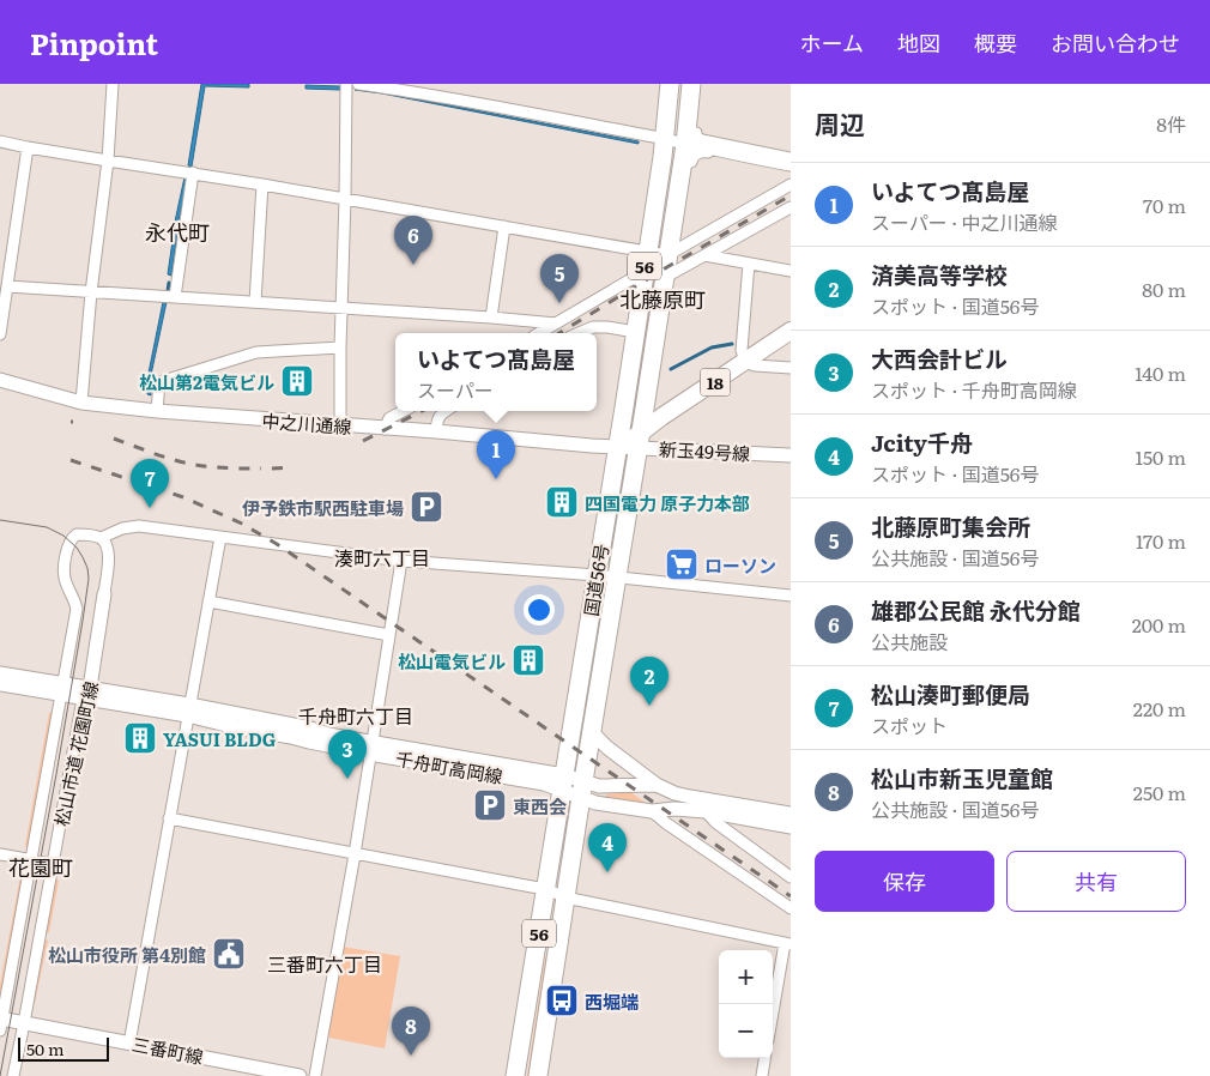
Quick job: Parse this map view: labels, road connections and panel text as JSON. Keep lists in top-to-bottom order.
{
  "streets": {
    "highway": ["56", "国道56号"],
    "main road": ["18"],
    "street": [
      "中之川通線",
      "新玉49号線",
      "松山市道 花園町線",
      "千舟町高岡線",
      "三番町線"
    ]
  },
  "crossings": [
    ["18", "中之川通線"],
    ["18", "新玉49号線"],
    ["18", "国道56号"],
    ["中之川通線", "国道56号"],
    ["新玉49号線", "国道56号"],
    ["国道56号", "千舟町高岡線"],
    ["松山市道 花園町線", "千舟町高岡線"],
    ["松山市道 花園町線", "三番町線"]
  ],
  "districts": [
    "永代町",
    "北藤原町",
    "湊町六丁目",
    "千舟町六丁目",
    "花園町",
    "三番町六丁目"
  ],
  "places": {
    "building": [
      "松山第2電気ビル",
      "四国電力 原子力本部",
      "松山電気ビル",
      "YASUI BLDG"
    ],
    "parking": ["伊予鉄市駅西駐車場", "東西会"],
    "supermarket": ["ローソン"],
    "public building": ["松山市役所 第4別館"],
    "bus stop": ["西堀端"]
  },
  "scale_bar": "50 m",
  "page": {
    "header": "Pinpoint",
    "nav": [
      "ホーム",
      "地図",
      "概要",
      "お問い合わせ"
    ],
    "heading": ["周辺", "8件"],
    "list": [
      {
        "mark": "1",
        "name": "いよてつ髙島屋",
        "note": "スーパー · 中之川通線",
        "value": "70 m"
      },
      {
        "mark": "2",
        "name": "済美高等学校",
        "note": "スポット · 国道56号",
        "value": "80 m"
      },
      {
        "mark": "3",
        "name": "大西会計ビル",
        "note": "スポット · 千舟町高岡線",
        "value": "140 m"
      },
      {
        "mark": "4",
        "name": "Jcity千舟",
        "note": "スポット · 国道56号",
        "value": "150 m"
      },
      {
        "mark": "5",
        "name": "北藤原町集会所",
        "note": "公共施設 · 国道56号",
        "value": "170 m"
      },
      {
        "mark": "6",
        "name": "雄郡公民館 永代分館",
        "note": "公共施設",
        "value": "200 m"
      },
      {
        "mark": "7",
        "name": "松山湊町郵便局",
        "note": "スポット",
        "value": "220 m"
      },
      {
        "mark": "8",
        "name": "松山市新玉児童館",
        "note": "公共施設 · 国道56号",
        "value": "250 m"
      }
    ],
    "pins": [
      "6",
      "5",
      "1",
      "7",
      "2",
      "3",
      "4",
      "8"
    ],
    "popup": ["いよてつ髙島屋", "スーパー"],
    "buttons": ["保存", "共有"],
    "map_buttons": ["+", "−"],
    "scale": "50 m"
  }
}
